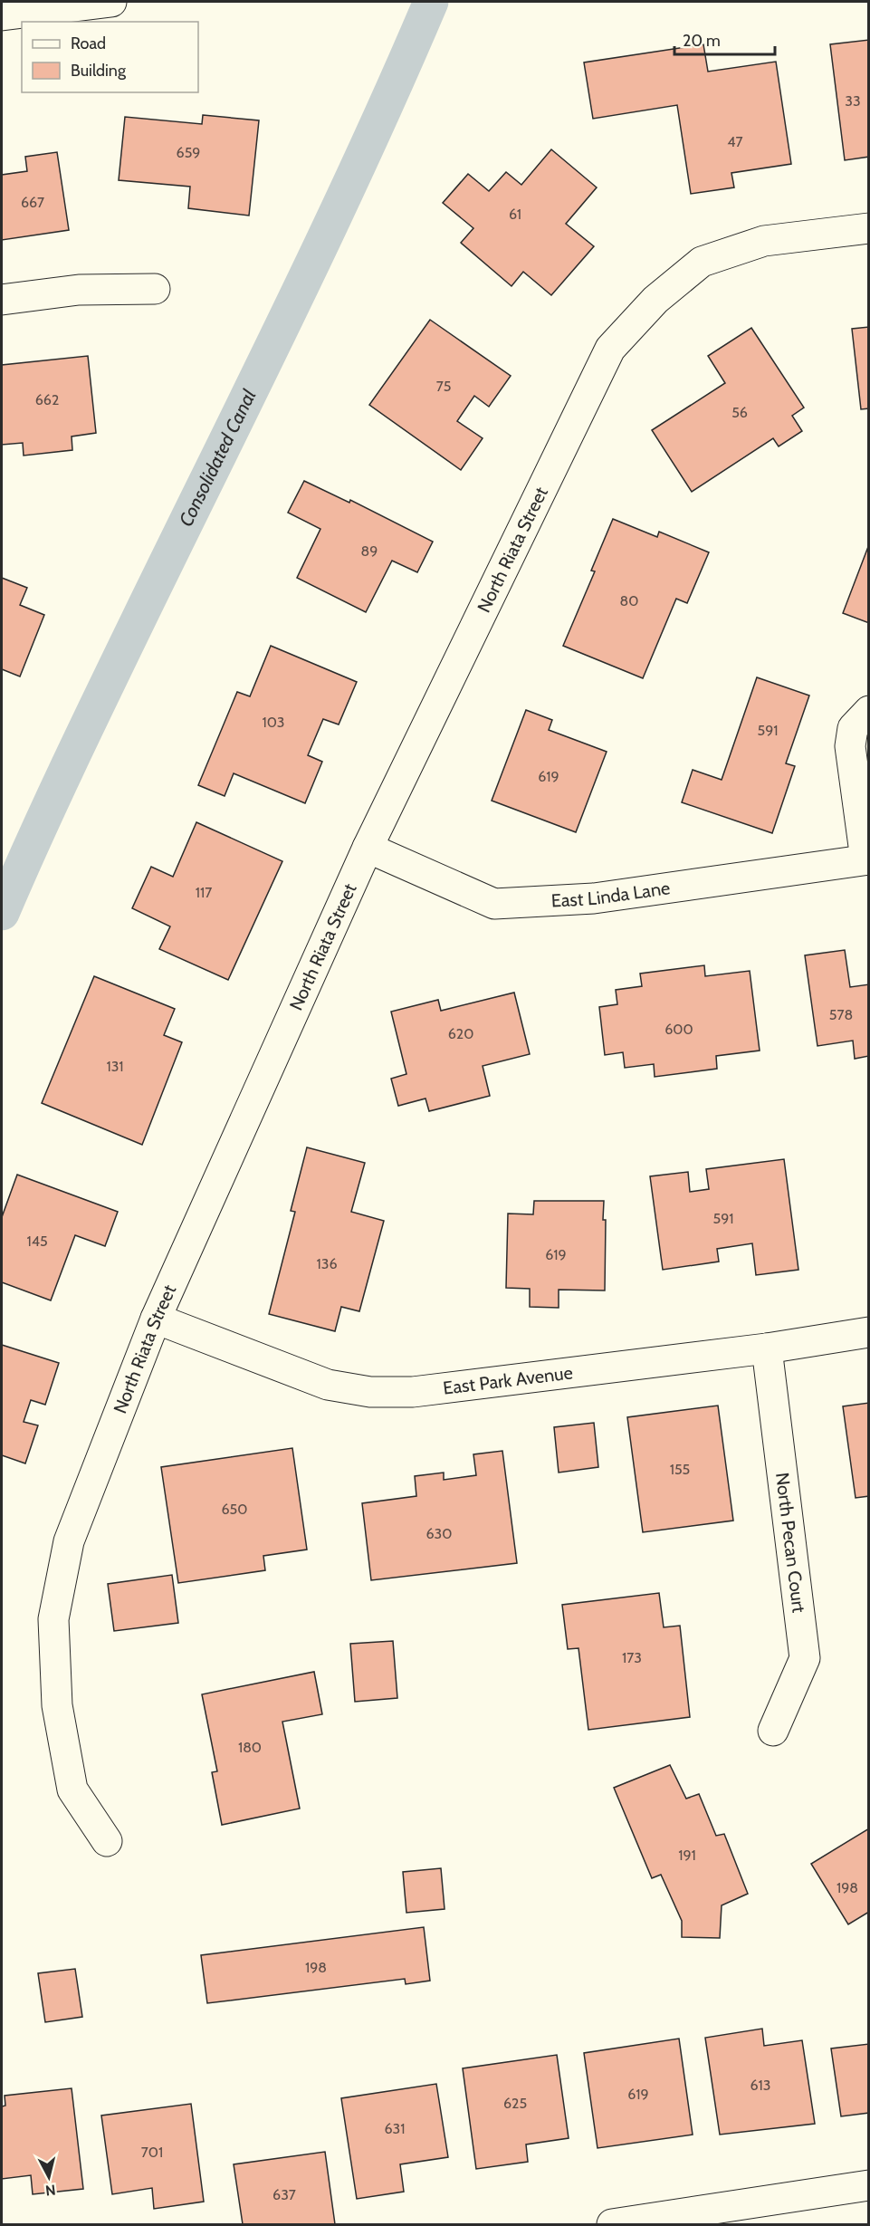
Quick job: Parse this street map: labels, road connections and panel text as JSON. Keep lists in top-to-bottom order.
{
  "streets": {
    "street": [
      "North Riata Street",
      "East Linda Lane",
      "East Park Avenue",
      "North Pecan Court"
    ]
  },
  "crossings": [
    ["North Riata Street", "East Linda Lane"],
    ["North Riata Street", "East Park Avenue"],
    ["East Park Avenue", "North Pecan Court"]
  ],
  "water": ["Consolidated Canal"],
  "house_numbers": [
    "33",
    "47",
    "659",
    "667",
    "61",
    "75",
    "662",
    "56",
    "89",
    "80",
    "103",
    "591",
    "619",
    "117",
    "578",
    "600",
    "620",
    "131",
    "591",
    "145",
    "619",
    "136",
    "155",
    "650",
    "630",
    "173",
    "180",
    "191",
    "198",
    "198",
    "613",
    "619",
    "625",
    "631",
    "701",
    "637"
  ],
  "legend": ["Road", "Building"],
  "scale_bar": "20 m",
  "north": "bottom"
}
